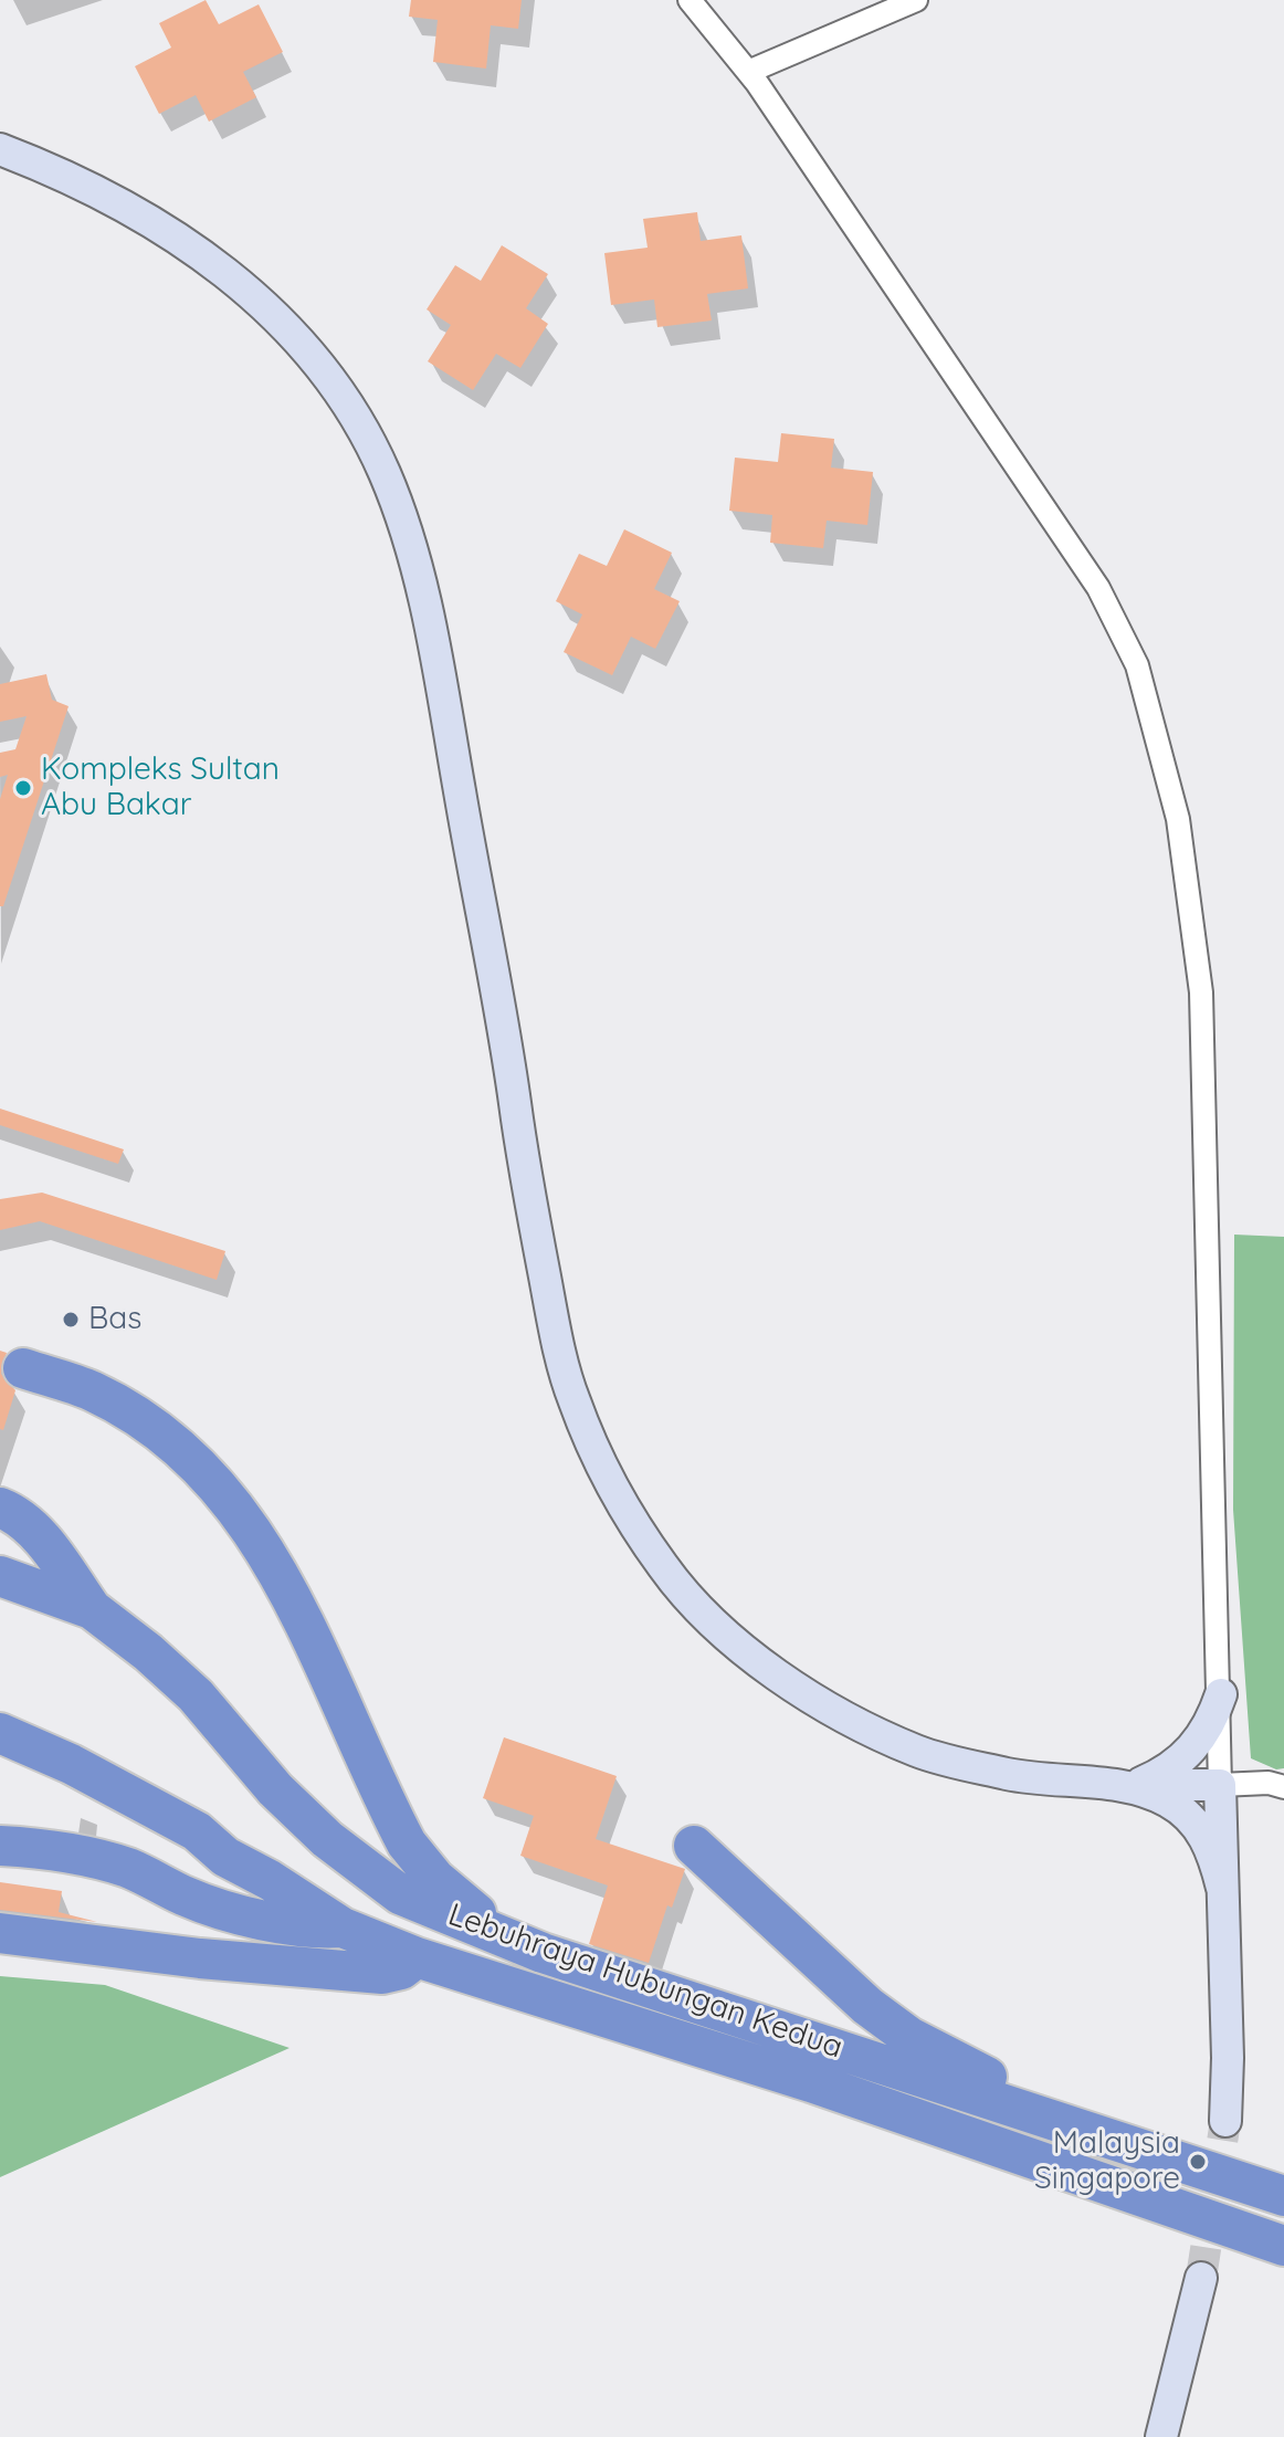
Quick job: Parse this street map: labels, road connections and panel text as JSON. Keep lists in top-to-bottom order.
{
  "streets": {
    "highway": ["Lebuhraya Hubungan Kedua"]
  },
  "places": ["Kompleks Sultan Abu Bakar", "Bas", "Malaysia Singapore"]
}
